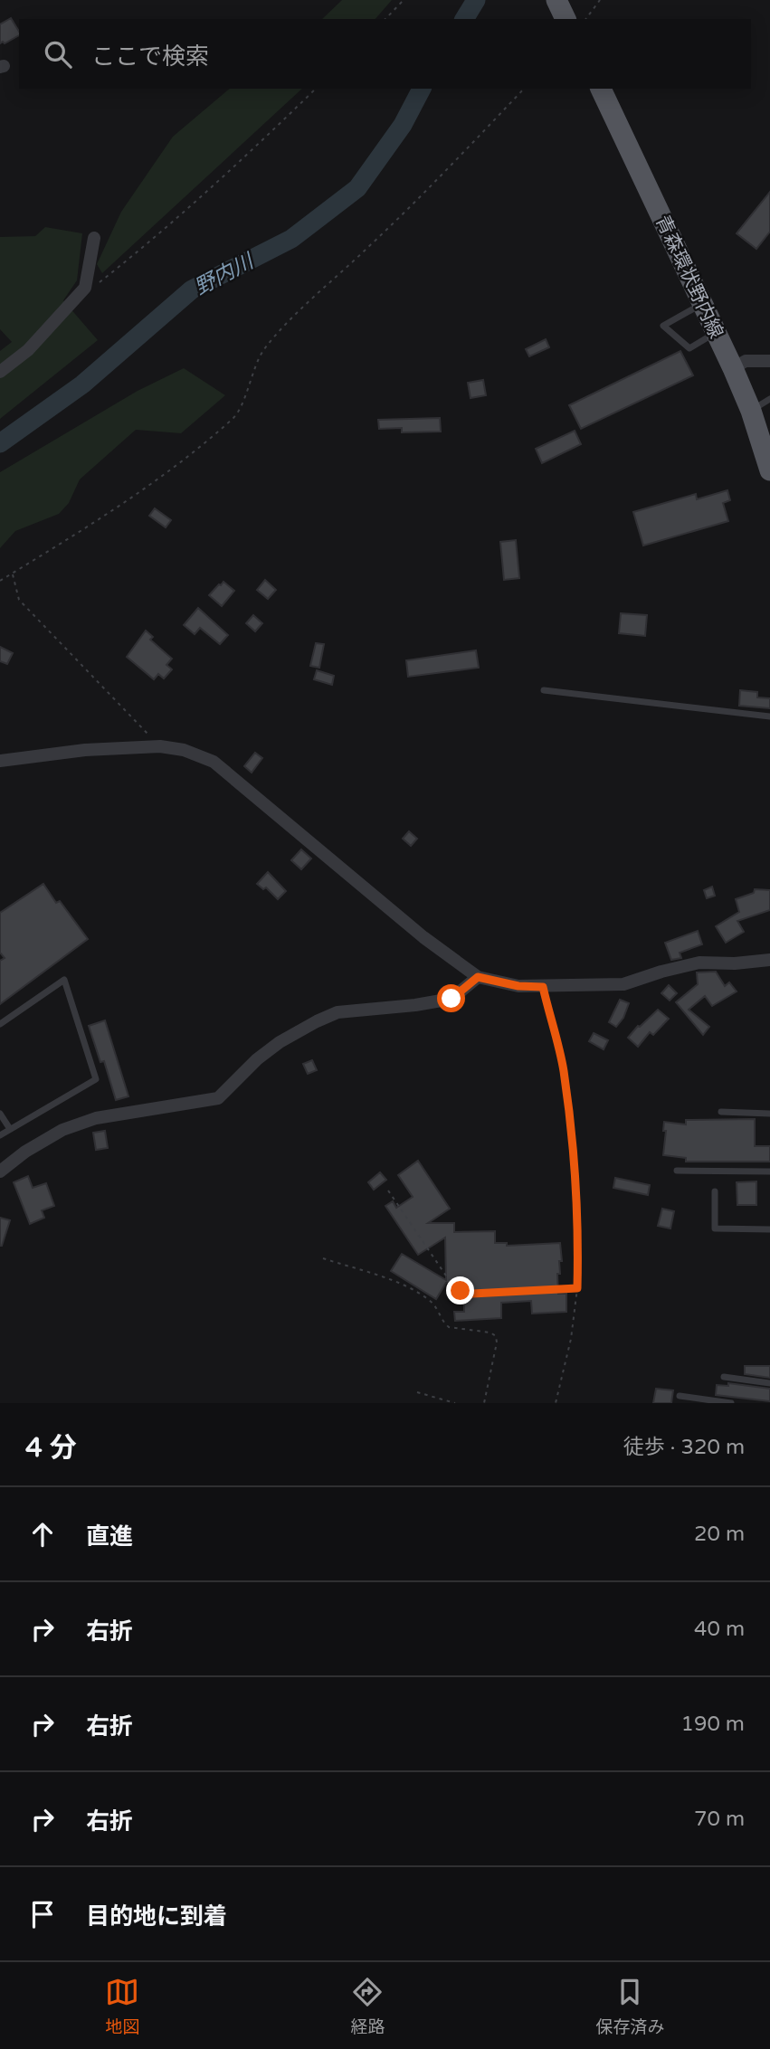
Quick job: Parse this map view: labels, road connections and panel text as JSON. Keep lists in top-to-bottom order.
{
  "streets": {
    "main road": ["青森環状野内線"]
  },
  "water": ["野内川"],
  "page": {
    "search": "ここで検索",
    "heading": ["4 分", "徒歩 · 320 m"],
    "list": [
      ["直進", "20 m"],
      ["右折", "40 m"],
      ["右折", "190 m"],
      ["右折", "70 m"],
      "目的地に到着"
    ],
    "nav": ["地図", "経路", "保存済み"]
  }
}
